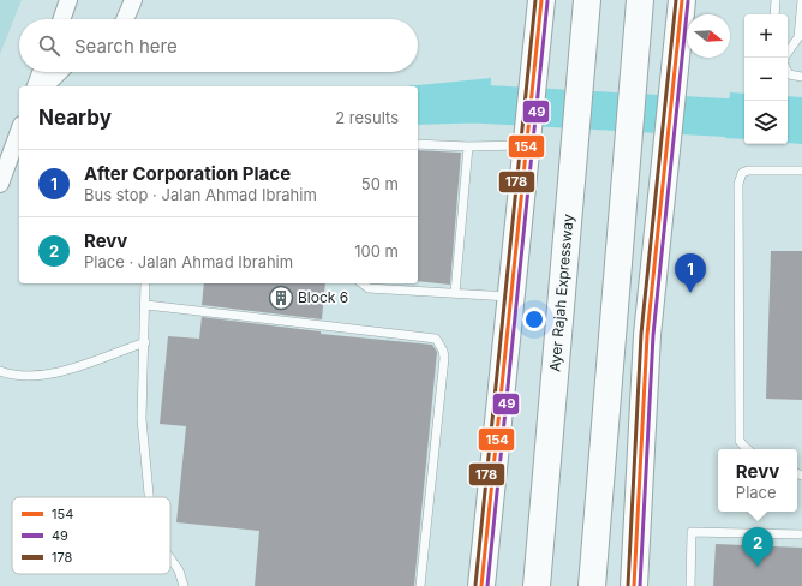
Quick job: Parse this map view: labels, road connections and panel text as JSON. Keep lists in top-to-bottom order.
{
  "streets": {
    "main road": ["Ayer Rajah Expressway"]
  },
  "places": {
    "building": ["Block 6"]
  },
  "lines": ["transit line 154", "transit line 178", "transit line 49"],
  "legend": ["154", "49", "178"],
  "north": "right",
  "page": {
    "map_buttons": ["+", "−"],
    "search": "Search here",
    "heading": ["Nearby", "2 results"],
    "list": [
      {
        "mark": "1",
        "name": "After Corporation Place",
        "note": "Bus stop · Jalan Ahmad Ibrahim",
        "value": "50 m"
      },
      {
        "mark": "2",
        "name": "Revv",
        "note": "Place · Jalan Ahmad Ibrahim",
        "value": "100 m"
      }
    ],
    "pins": ["1", "2"],
    "popup": ["Revv", "Place"]
  }
}
